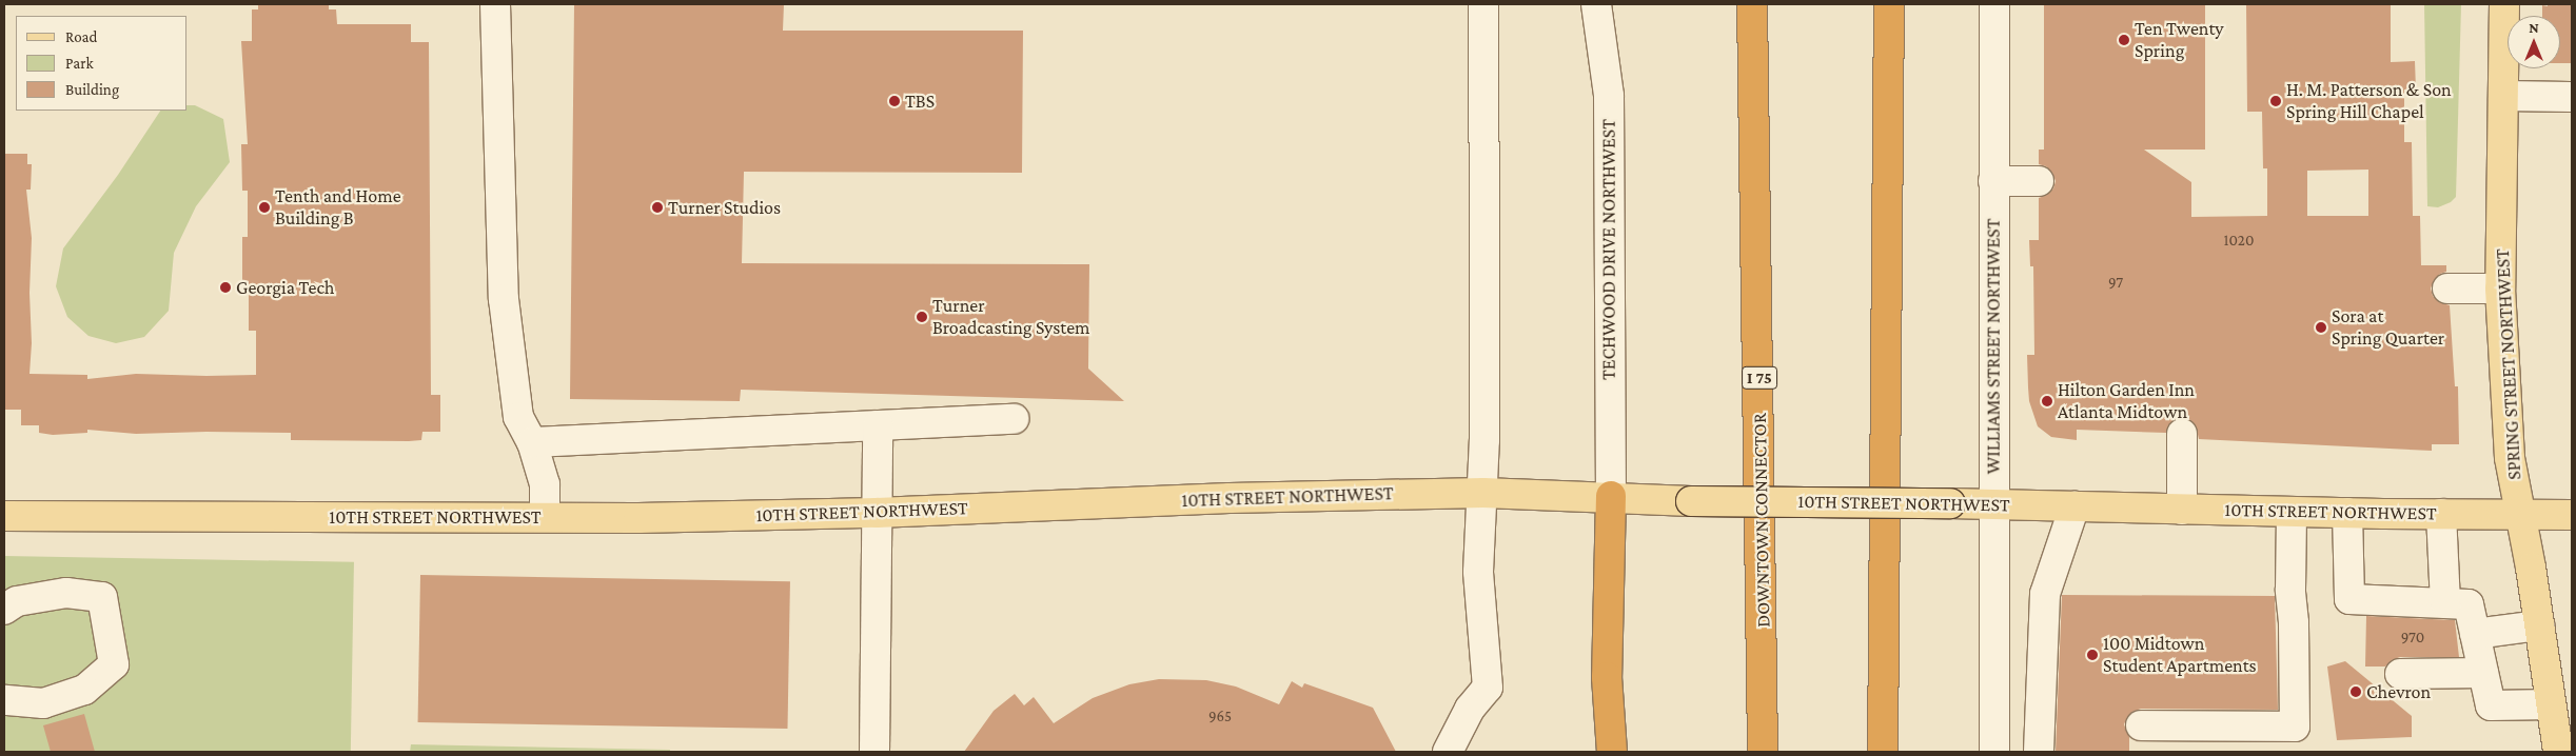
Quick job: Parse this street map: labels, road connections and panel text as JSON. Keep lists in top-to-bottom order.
{
  "streets": {
    "highway": ["I 75", "DOWNTOWN CONNECTOR"],
    "main road": ["SPRING STREET NORTHWEST", "10TH STREET NORTHWEST"],
    "street": ["TECHWOOD DRIVE NORTHWEST", "WILLIAMS STREET NORTHWEST"]
  },
  "crossings": [
    ["TECHWOOD DRIVE NORTHWEST", "10TH STREET NORTHWEST"],
    ["WILLIAMS STREET NORTHWEST", "10TH STREET NORTHWEST"],
    ["SPRING STREET NORTHWEST", "10TH STREET NORTHWEST"]
  ],
  "places": [
    "Ten Twenty Spring",
    "TBS",
    "H. M. Patterson & Son Spring Hill Chapel",
    "Tenth and Home Building B",
    "Turner Studios",
    "Georgia Tech",
    "Turner Broadcasting System",
    "Sora at Spring Quarter",
    "Hilton Garden Inn Atlanta Midtown",
    "100 Midtown Student Apartments",
    "Chevron"
  ],
  "house_numbers": [
    "1020",
    "97",
    "970",
    "965"
  ],
  "legend": ["Road", "Park", "Building"],
  "north": "top"
}
